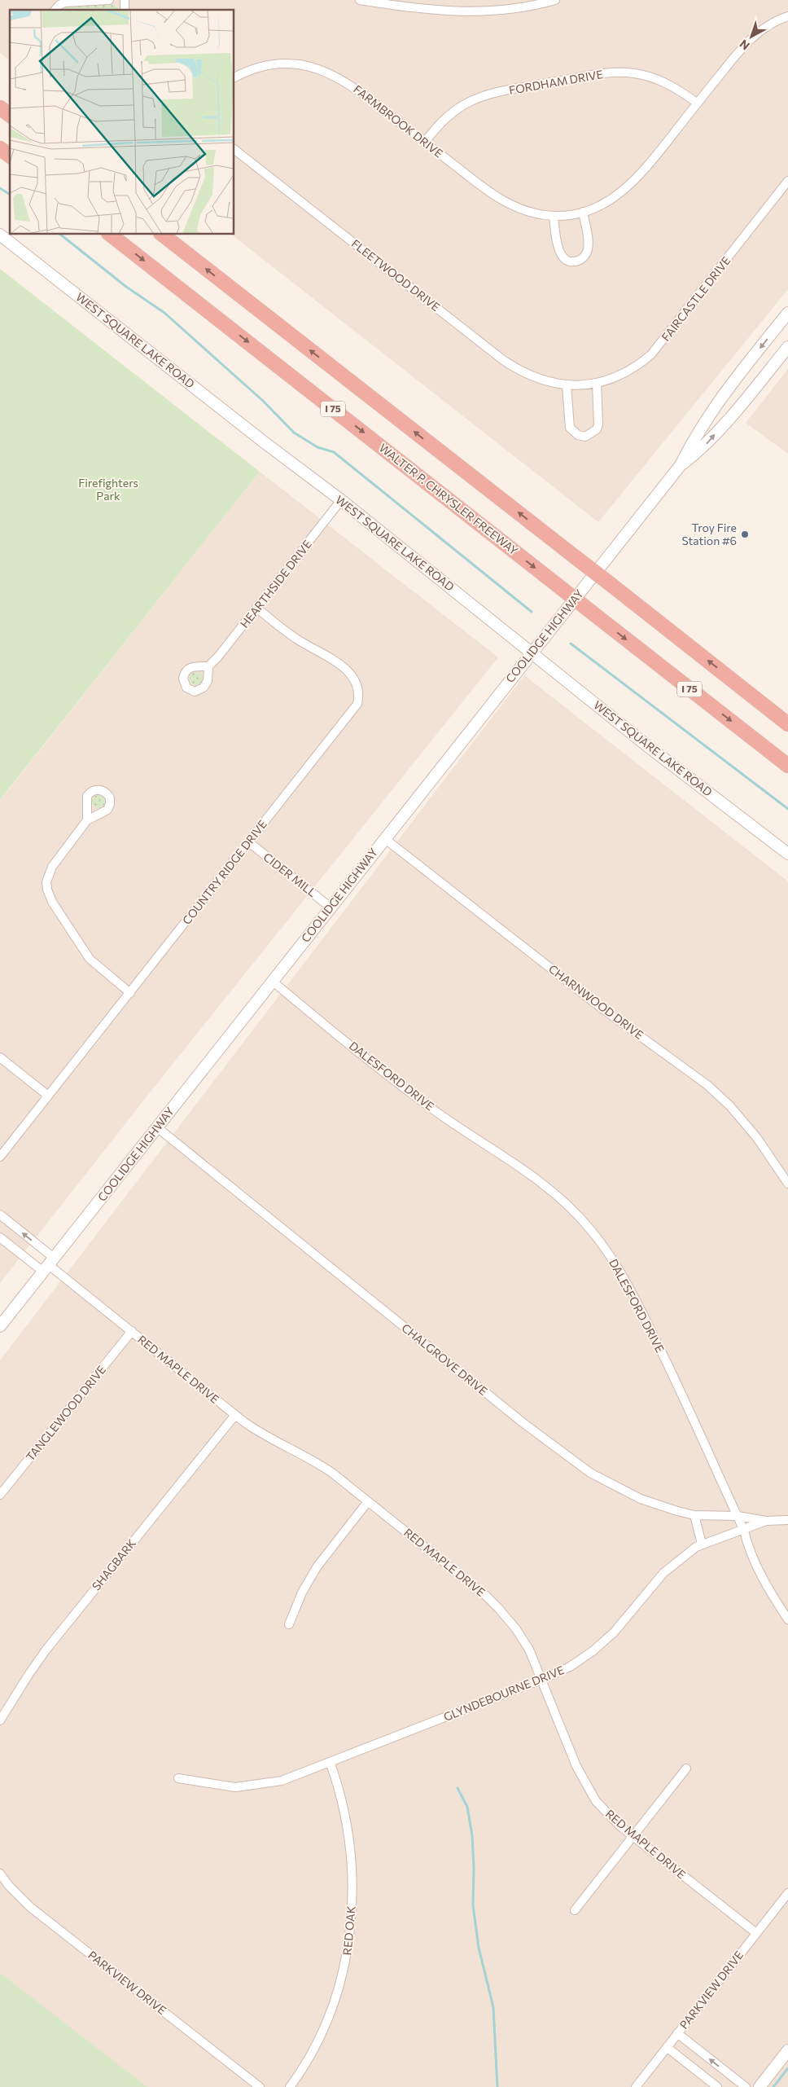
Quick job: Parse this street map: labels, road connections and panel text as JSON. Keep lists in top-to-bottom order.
{
  "streets": {
    "highway": ["I 75", "WALTER P. CHRYSLER FREEWAY"],
    "main road": ["WEST SQUARE LAKE ROAD", "COOLIDGE HIGHWAY"],
    "street": [
      "FORDHAM DRIVE",
      "FARMBROOK DRIVE",
      "FLEETWOOD DRIVE",
      "FAIRCASTLE DRIVE",
      "HEARTHSIDE DRIVE",
      "COUNTRY RIDGE DRIVE",
      "CIDER MILL",
      "CHARNWOOD DRIVE",
      "DALESFORD DRIVE",
      "CHALGROVE DRIVE",
      "RED MAPLE DRIVE",
      "TANGLEWOOD DRIVE",
      "SHAGBARK",
      "GLYNDEBOURNE DRIVE",
      "RED OAK",
      "PARKVIEW DRIVE"
    ]
  },
  "crossings": [
    ["FORDHAM DRIVE", "FARMBROOK DRIVE"],
    ["FLEETWOOD DRIVE", "FAIRCASTLE DRIVE"],
    ["WEST SQUARE LAKE ROAD", "HEARTHSIDE DRIVE"],
    ["WEST SQUARE LAKE ROAD", "COOLIDGE HIGHWAY"],
    ["HEARTHSIDE DRIVE", "COUNTRY RIDGE DRIVE"],
    ["COOLIDGE HIGHWAY", "CIDER MILL"],
    ["COOLIDGE HIGHWAY", "CHARNWOOD DRIVE"],
    ["COOLIDGE HIGHWAY", "DALESFORD DRIVE"],
    ["COOLIDGE HIGHWAY", "CHALGROVE DRIVE"],
    ["COOLIDGE HIGHWAY", "RED MAPLE DRIVE"],
    ["COUNTRY RIDGE DRIVE", "CIDER MILL"],
    ["DALESFORD DRIVE", "CHALGROVE DRIVE"],
    ["DALESFORD DRIVE", "GLYNDEBOURNE DRIVE"],
    ["CHALGROVE DRIVE", "GLYNDEBOURNE DRIVE"],
    ["RED MAPLE DRIVE", "TANGLEWOOD DRIVE"],
    ["RED MAPLE DRIVE", "SHAGBARK"],
    ["RED MAPLE DRIVE", "GLYNDEBOURNE DRIVE"],
    ["RED MAPLE DRIVE", "PARKVIEW DRIVE"],
    ["GLYNDEBOURNE DRIVE", "RED OAK"]
  ],
  "parks": ["Firefighters Park"],
  "places": ["Troy Fire Station #6"],
  "north": "bottom left"
}
